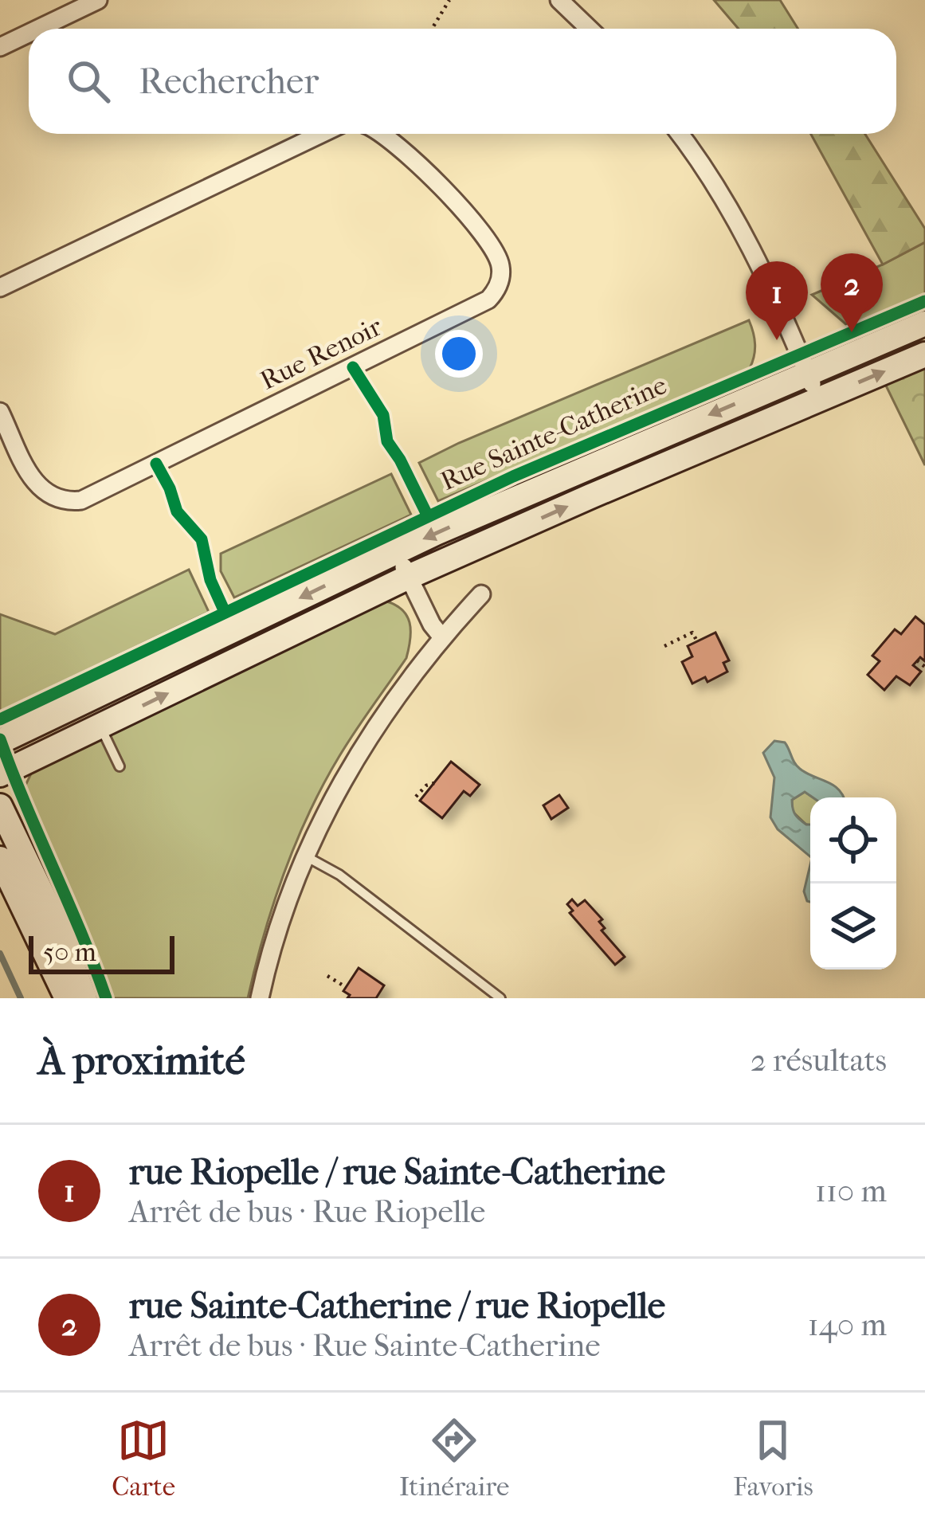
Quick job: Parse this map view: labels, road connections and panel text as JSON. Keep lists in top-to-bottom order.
{
  "streets": {
    "street": ["Rue Renoir", "Rue Sainte-Catherine"]
  },
  "scale_bar": "50 m",
  "page": {
    "search": "Rechercher",
    "pins": ["2", "1"],
    "scale": "50 m",
    "heading": ["À proximité", "2 résultats"],
    "list": [
      {
        "mark": "1",
        "name": "rue Riopelle / rue Sainte-Catherine",
        "note": "Arrêt de bus · Rue Riopelle",
        "value": "110 m"
      },
      {
        "mark": "2",
        "name": "rue Sainte-Catherine / rue Riopelle",
        "note": "Arrêt de bus · Rue Sainte-Catherine",
        "value": "140 m"
      }
    ],
    "nav": ["Carte", "Itinéraire", "Favoris"]
  }
}
